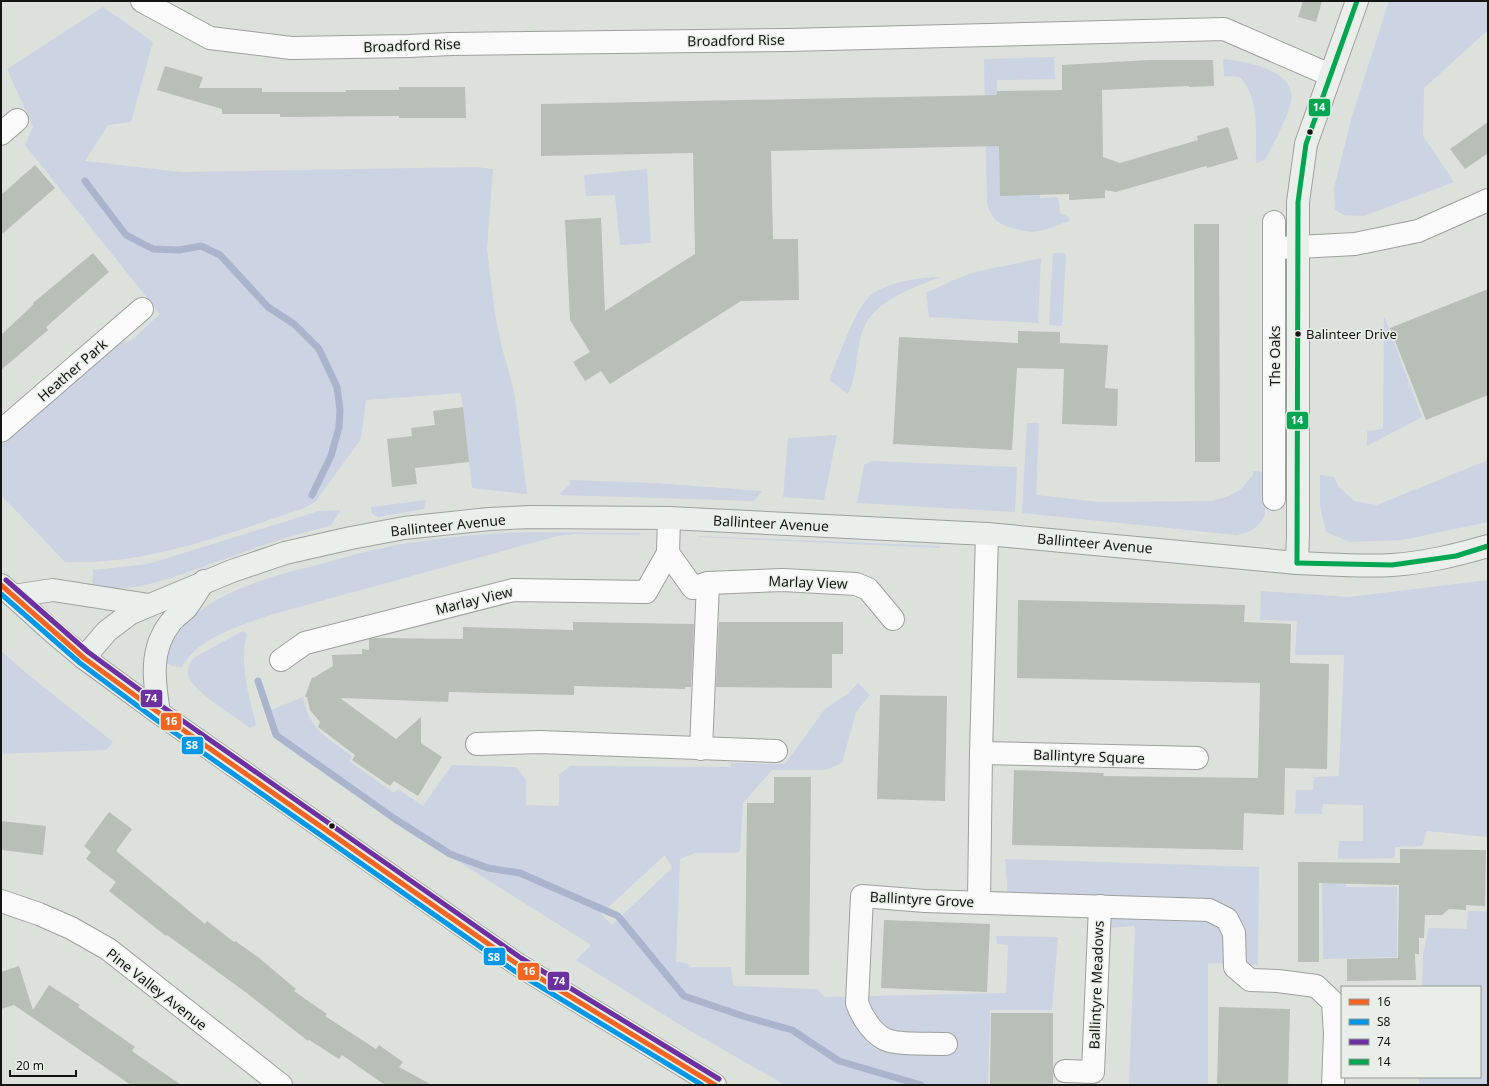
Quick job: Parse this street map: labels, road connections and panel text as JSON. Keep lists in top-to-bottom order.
{
  "streets": {
    "street": [
      "Broadford Rise",
      "The Oaks",
      "Heather Park",
      "Ballinteer Avenue",
      "Marlay View",
      "Ballintyre Square",
      "Ballintyre Grove",
      "Ballintyre Meadows",
      "Pine Valley Avenue"
    ]
  },
  "crossings": [
    ["Ballintyre Grove", "Ballintyre Meadows"]
  ],
  "places": ["Balinteer Drive"],
  "lines": [
    "transit line 14",
    "transit line 74",
    "transit line 16",
    "transit line S8"
  ],
  "legend": [
    "16",
    "S8",
    "74",
    "14"
  ],
  "scale_bar": "20 m"
}
